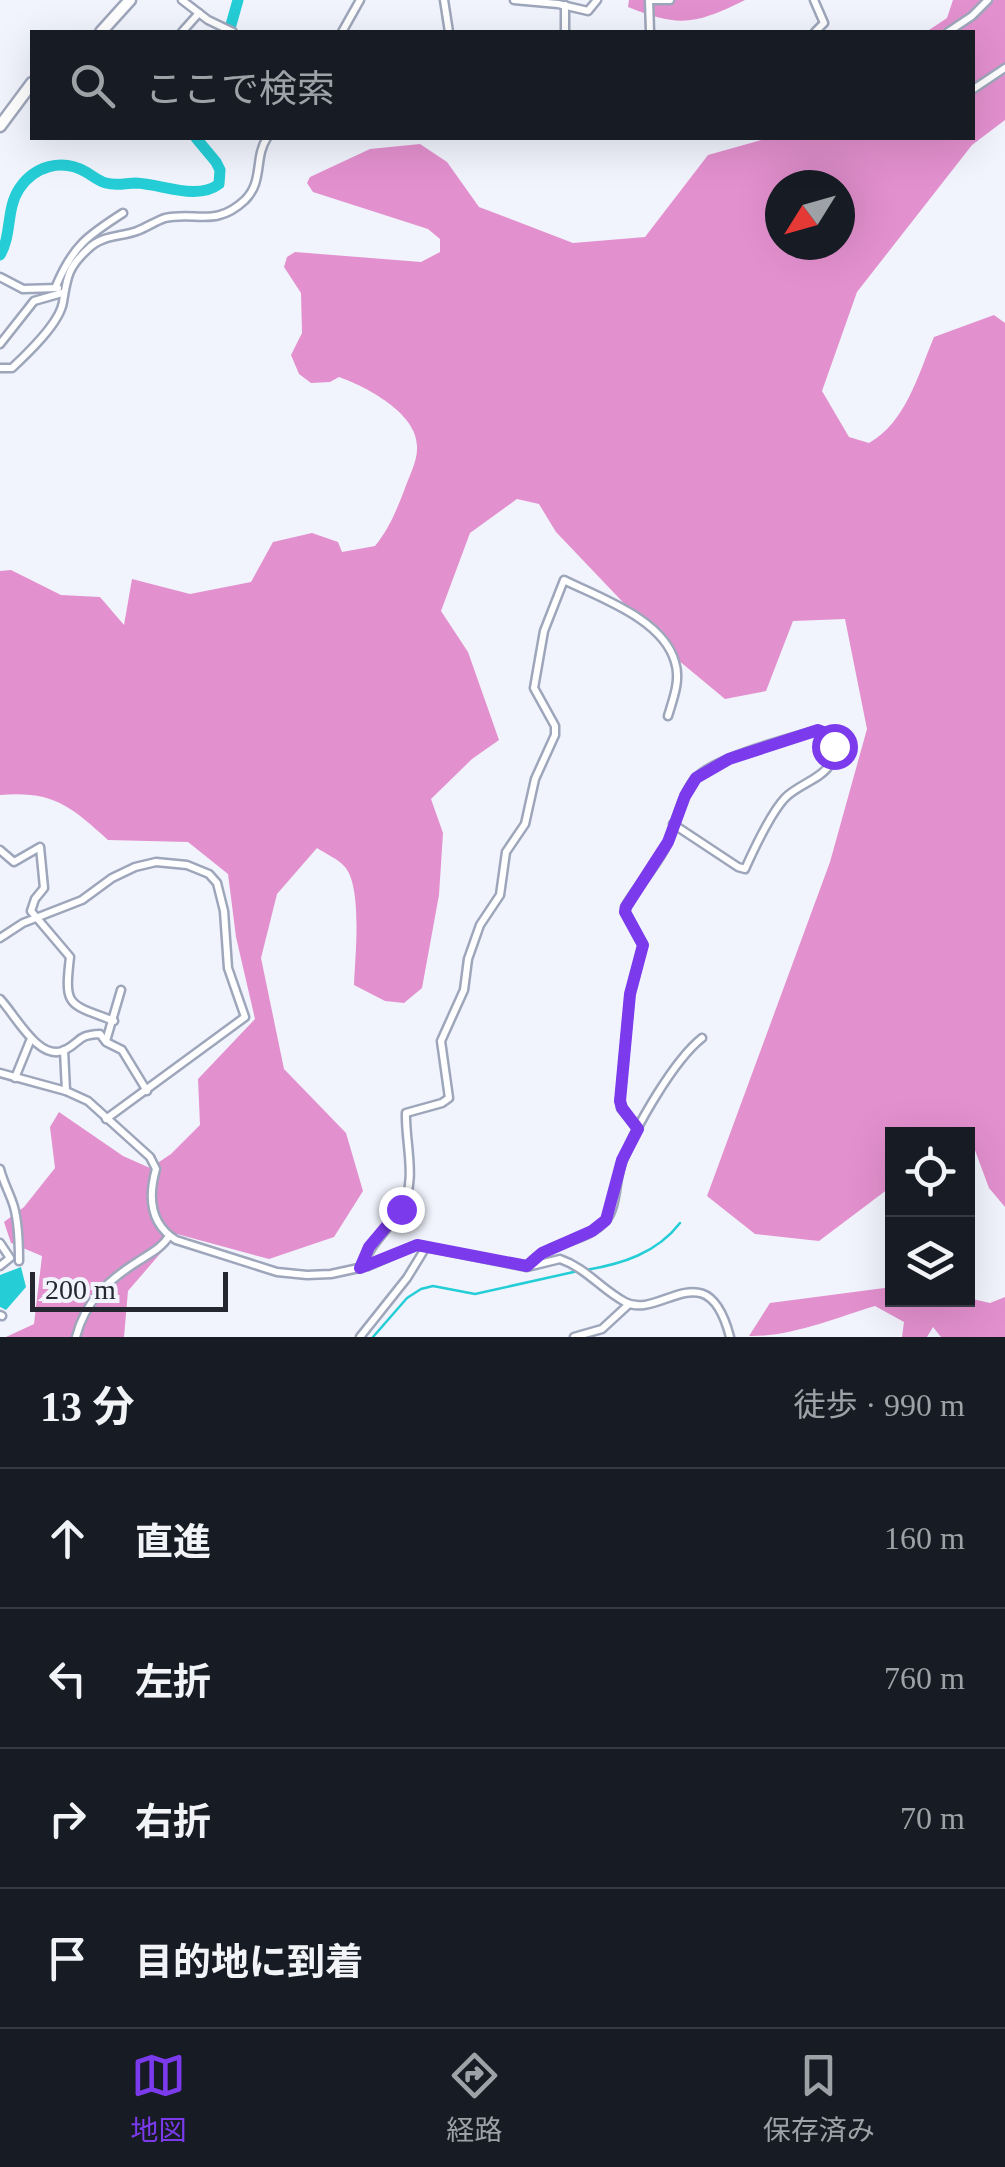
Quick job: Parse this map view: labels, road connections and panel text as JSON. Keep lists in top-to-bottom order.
{
  "scale_bar": "200 m",
  "north": "bottom left",
  "page": {
    "search": "ここで検索",
    "scale": "200 m",
    "heading": ["13 分", "徒歩 · 990 m"],
    "list": [
      ["直進", "160 m"],
      ["左折", "760 m"],
      ["右折", "70 m"],
      "目的地に到着"
    ],
    "nav": ["地図", "経路", "保存済み"]
  }
}
